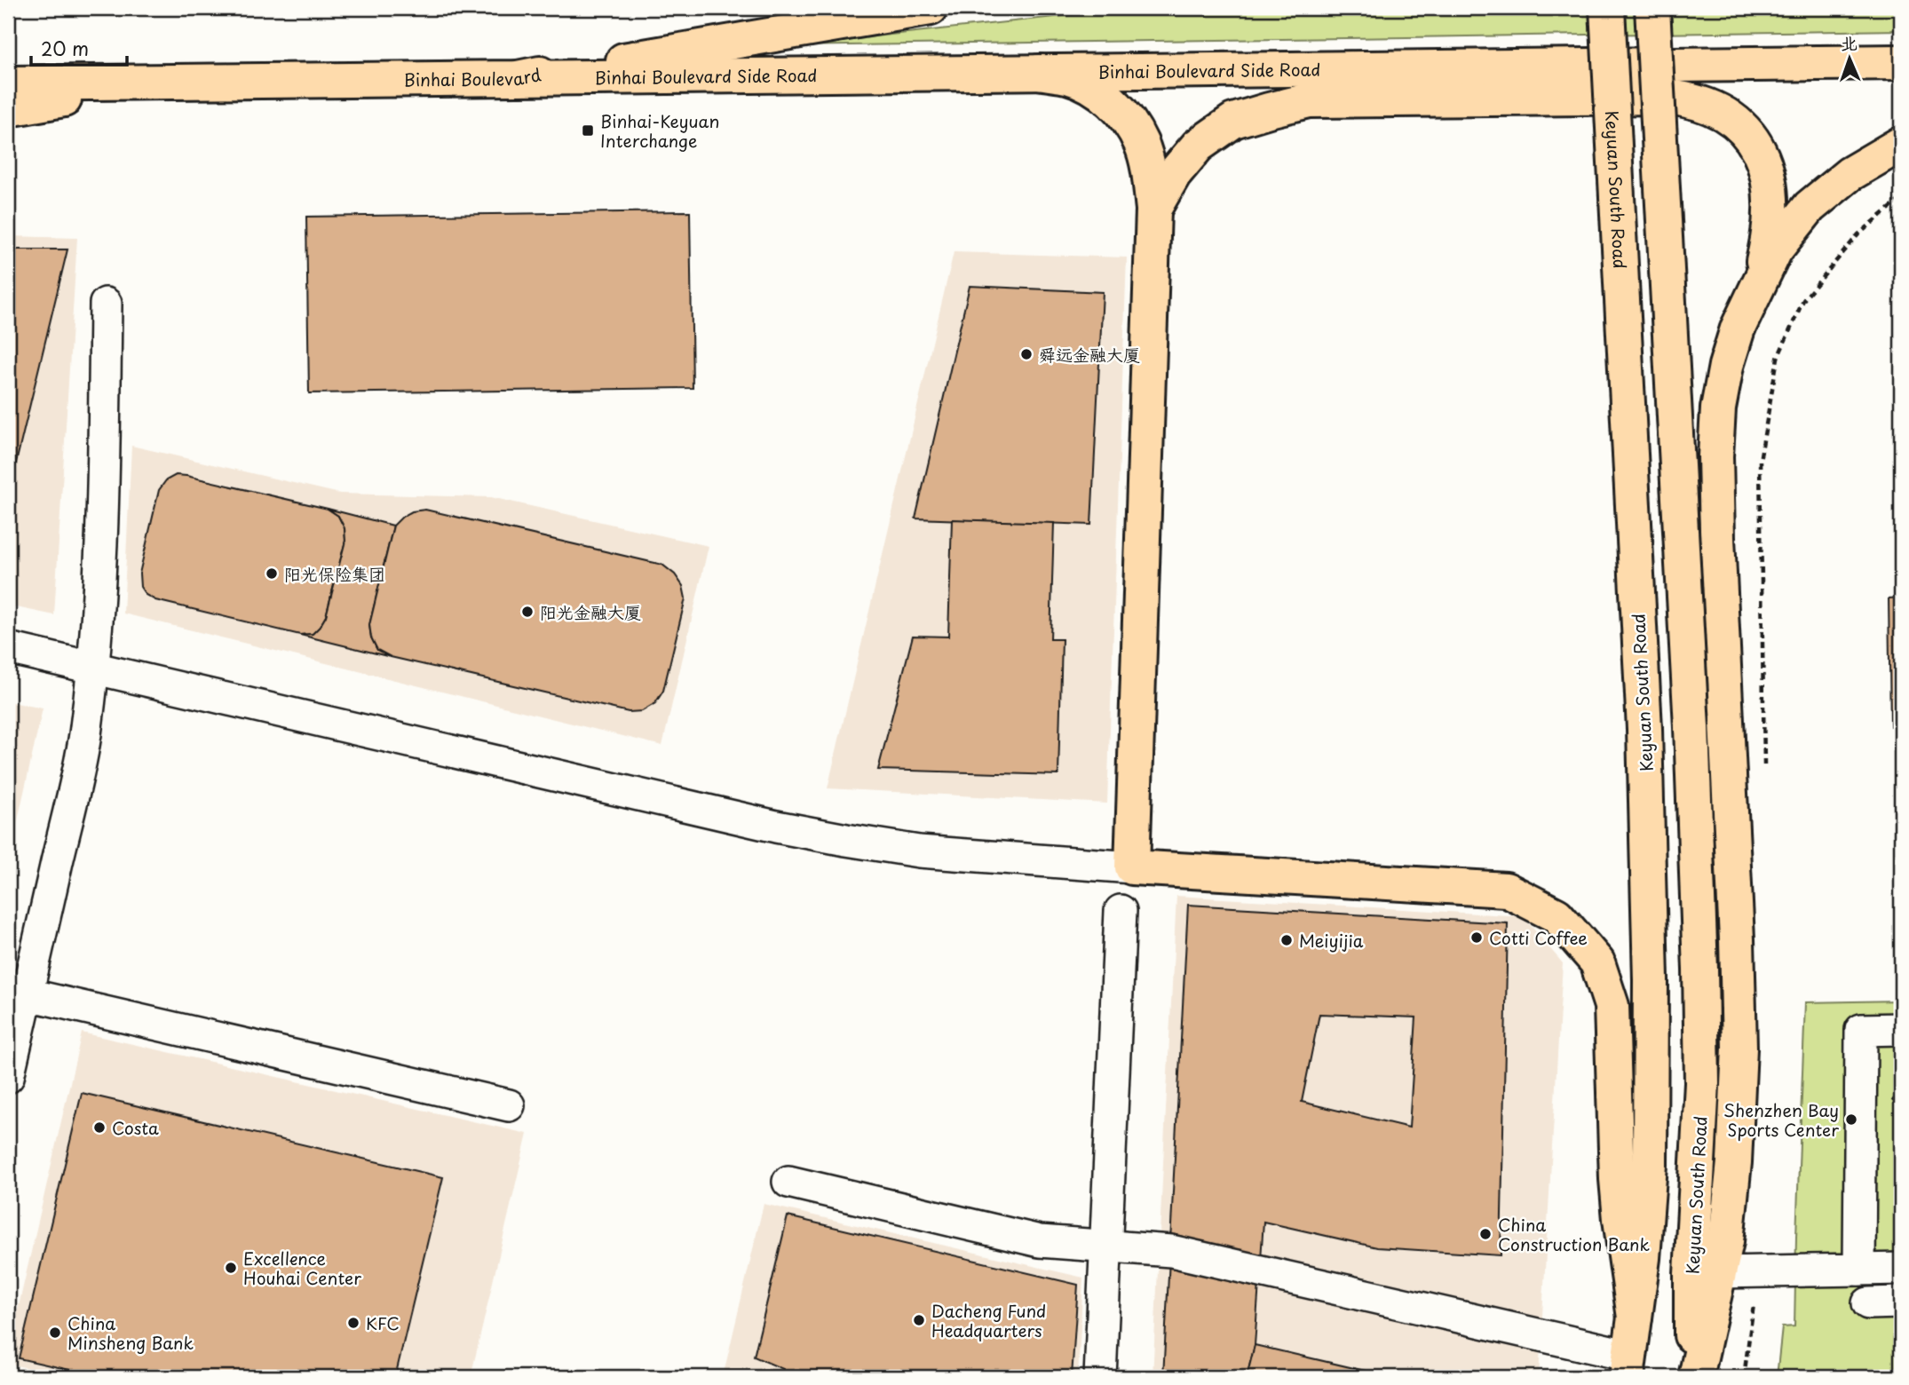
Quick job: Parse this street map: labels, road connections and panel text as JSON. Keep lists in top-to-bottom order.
{
  "streets": {
    "main road": ["Binhai Boulevard Side Road", "Binhai Boulevard", "Keyuan South Road"]
  },
  "crossings": [
    ["Binhai Boulevard Side Road", "Binhai Boulevard"]
  ],
  "places": {
    "transit": ["Binhai-Keyuan Interchange"],
    "other": [
      "舜远金融大厦",
      "阳光保险集团",
      "阳光金融大厦",
      "Cotti Coffee",
      "Meiyijia",
      "Shenzhen Bay Sports Center",
      "Costa",
      "China Construction Bank",
      "Excellence Houhai Center",
      "Dacheng Fund Headquarters",
      "KFC",
      "China Minsheng Bank"
    ]
  },
  "scale_bar": "20 m",
  "north": "top"
}
